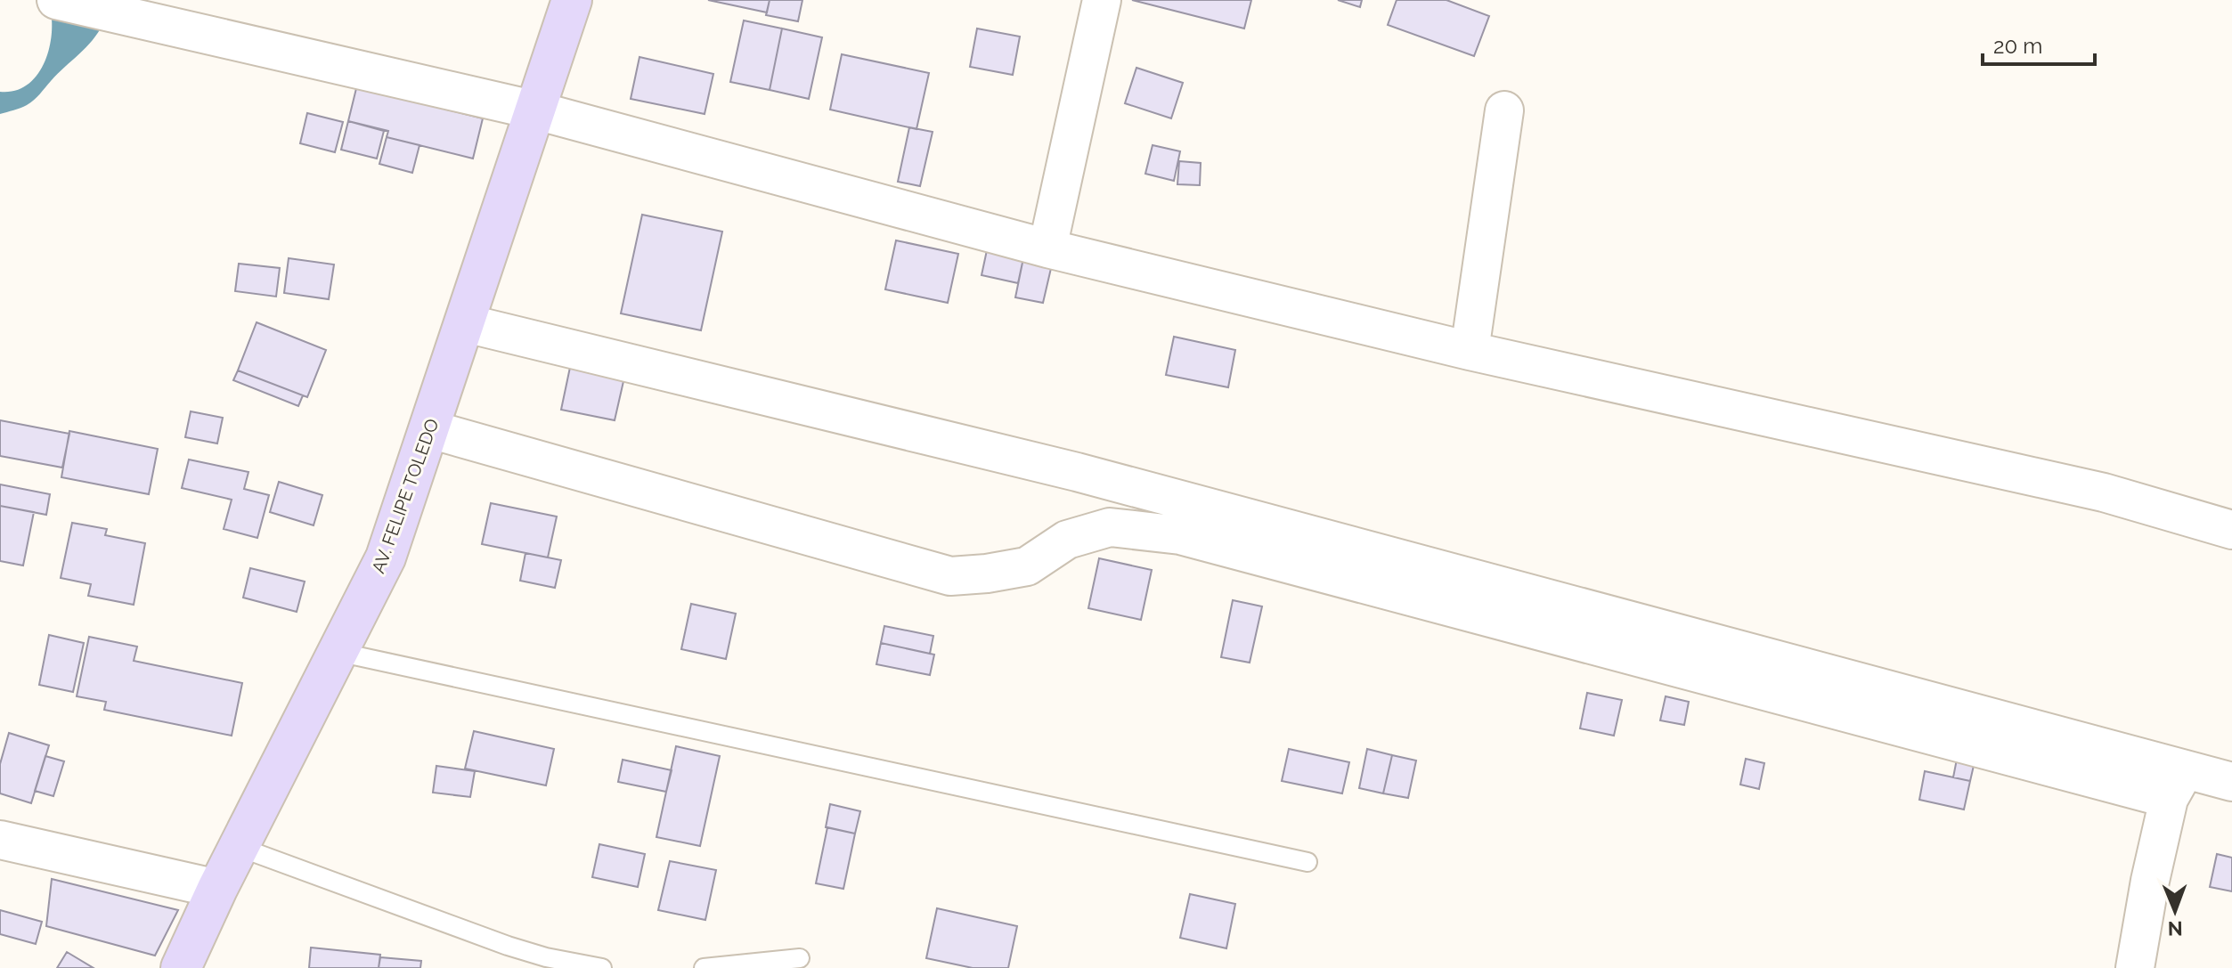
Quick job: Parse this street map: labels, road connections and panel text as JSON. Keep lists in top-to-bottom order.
{
  "streets": {
    "main road": ["AV. FELIPE TOLEDO"]
  },
  "scale_bar": "20 m",
  "north": "bottom"
}
